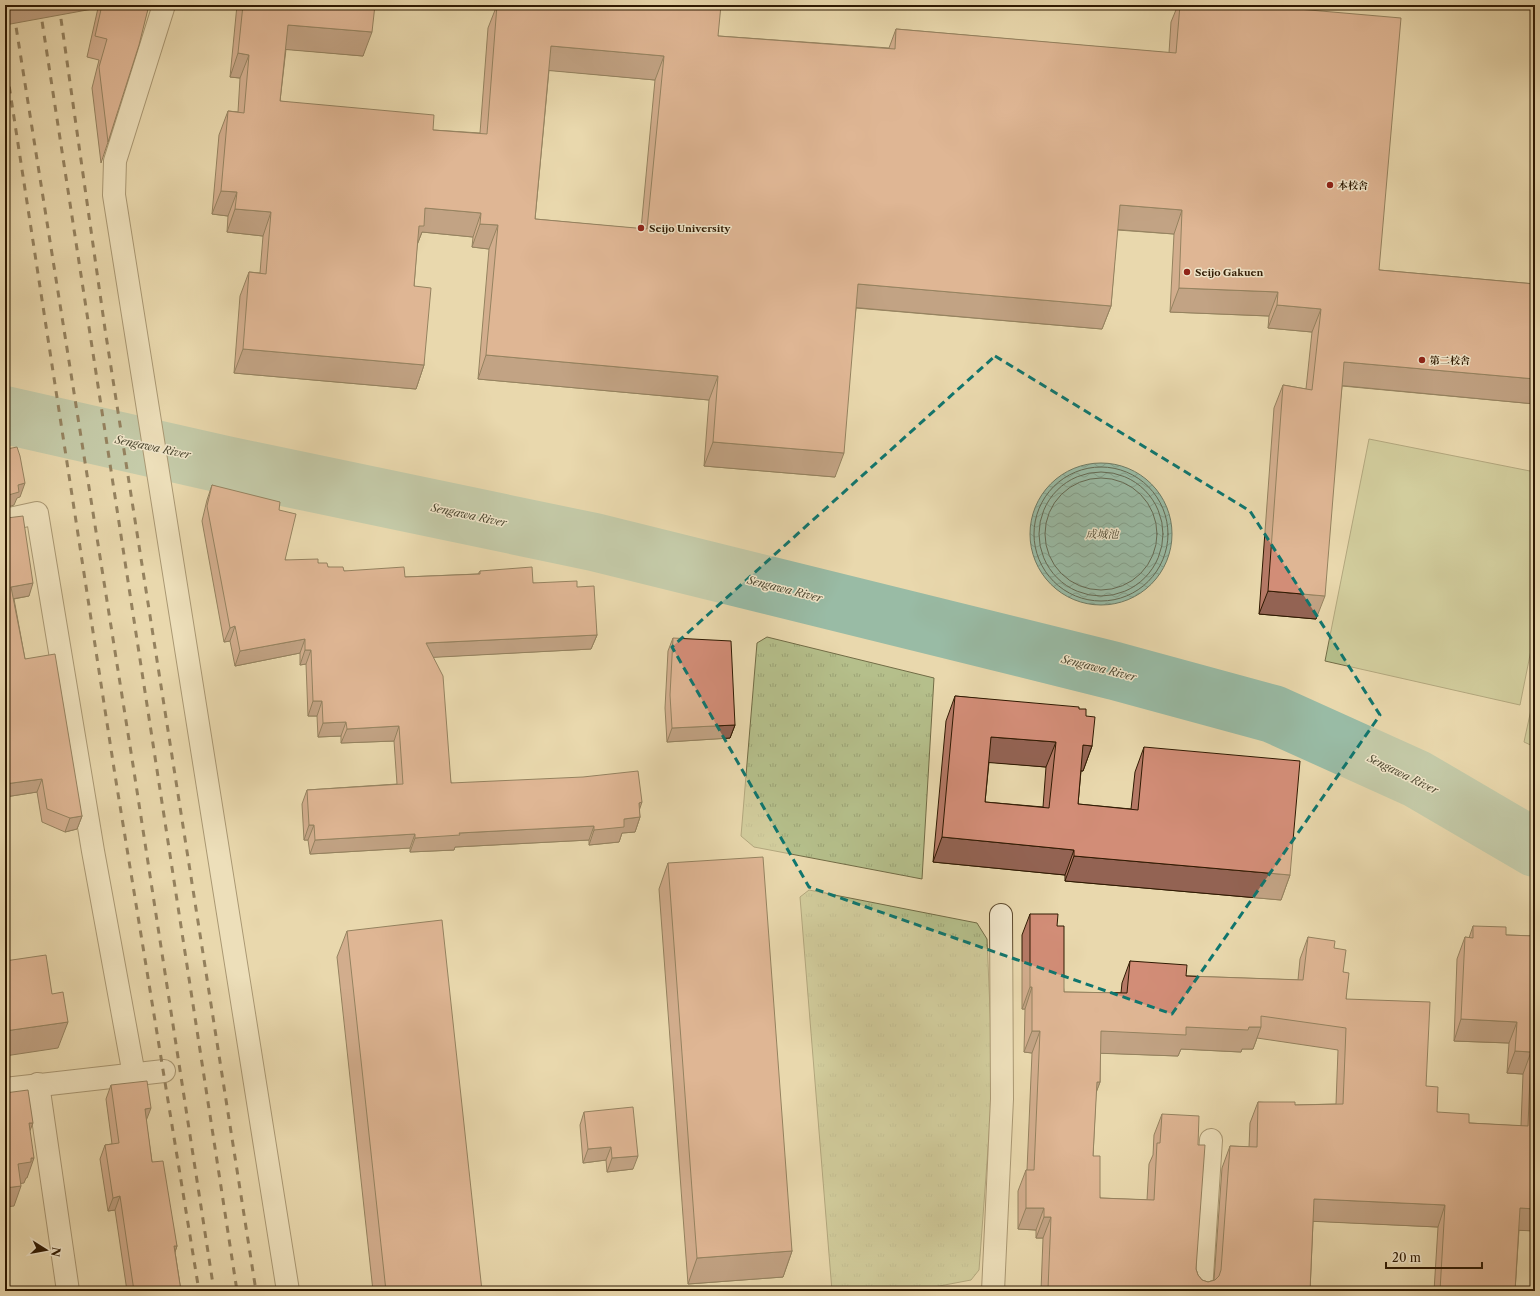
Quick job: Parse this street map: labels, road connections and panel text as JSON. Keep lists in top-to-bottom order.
{
  "water": ["Sengawa River", "成城池"],
  "places": [
    "本校舎",
    "Seijo University",
    "Seijo Gakuen",
    "第二校舎"
  ],
  "scale_bar": "20 m",
  "north": "right"
}
